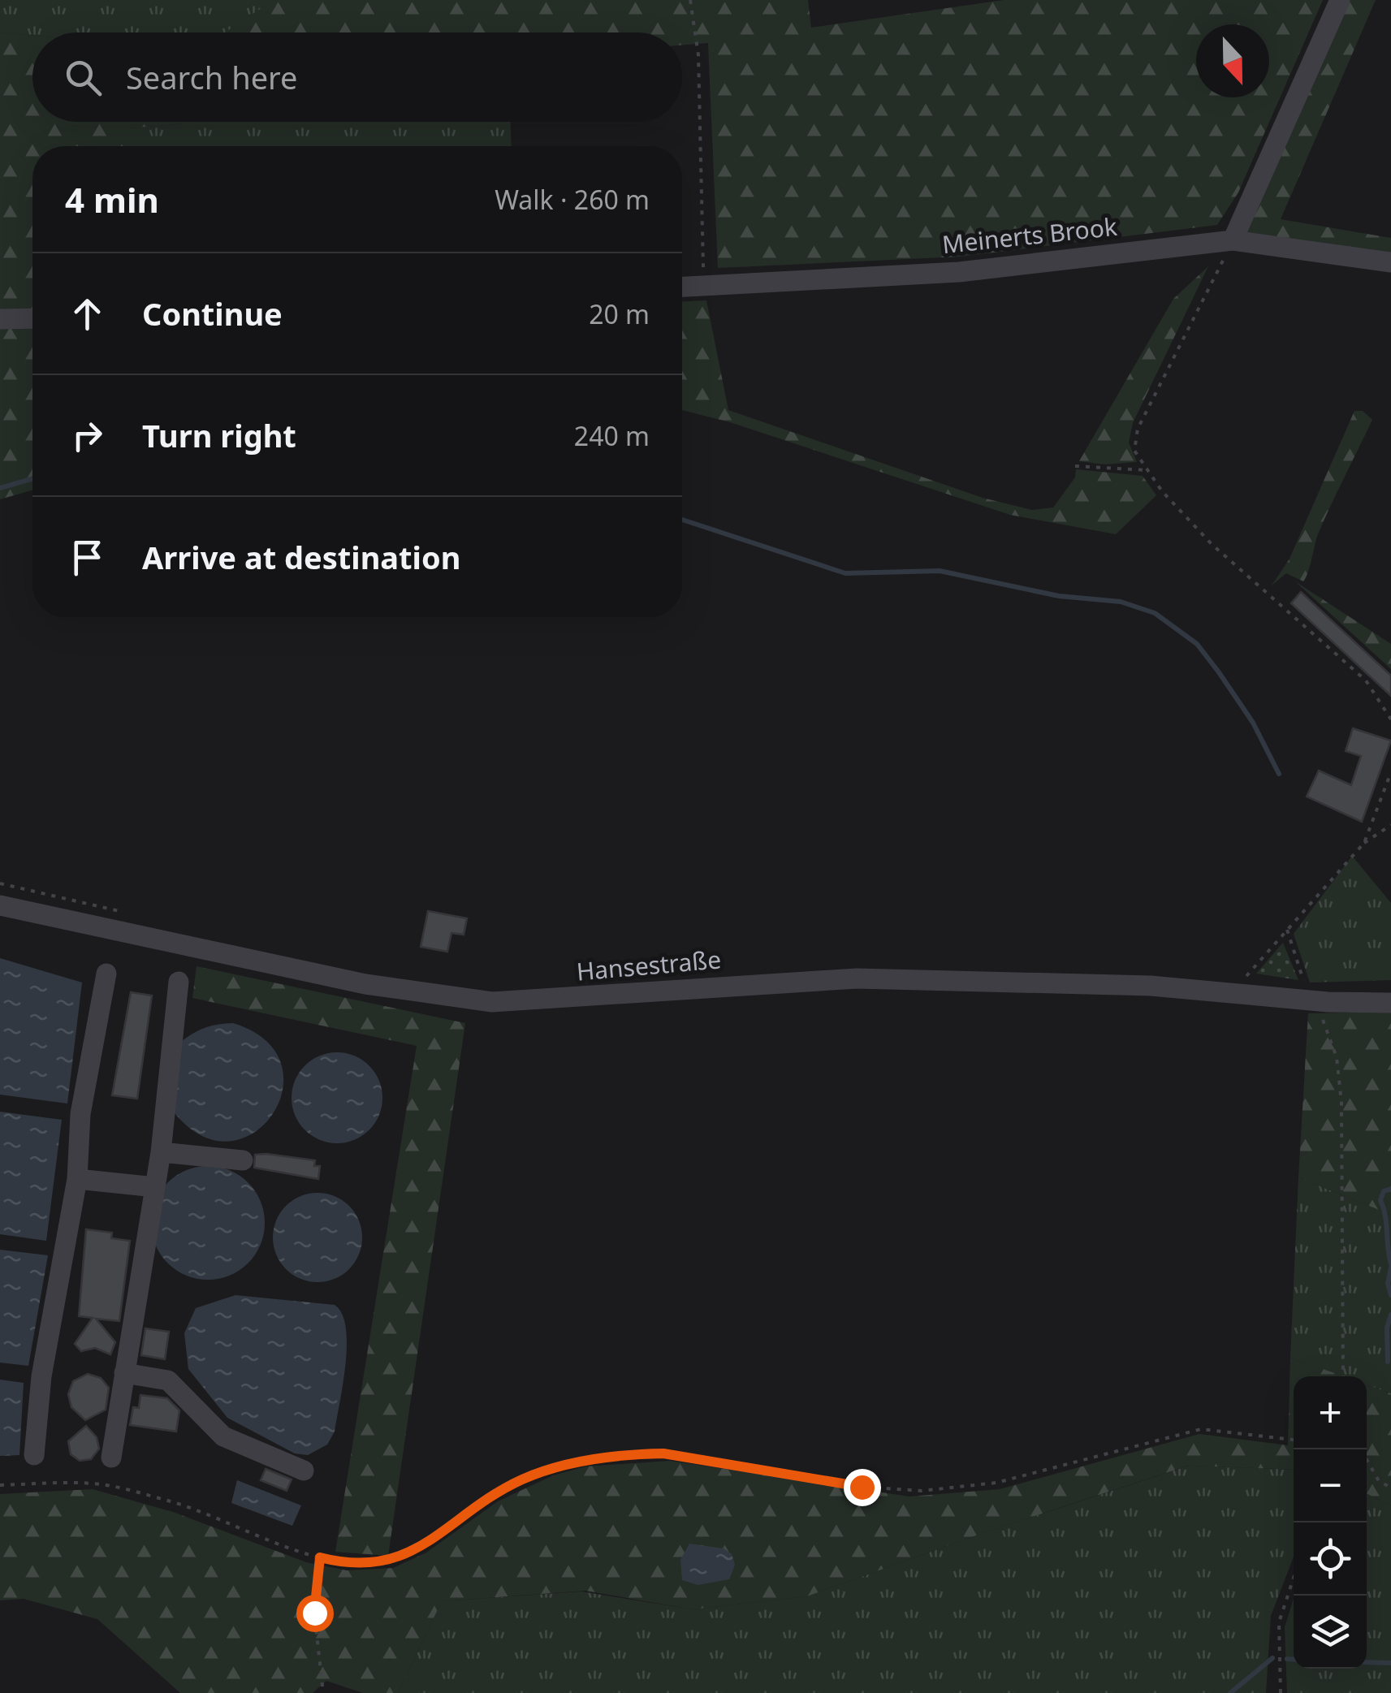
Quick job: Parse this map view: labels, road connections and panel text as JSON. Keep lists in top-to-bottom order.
{
  "streets": {
    "street": ["Meinerts Brook", "Hansestraße"]
  },
  "north": "bottom",
  "page": {
    "search": "Search here",
    "heading": ["4 min", "Walk · 260 m"],
    "list": [
      ["Continue", "20 m"],
      ["Turn right", "240 m"],
      "Arrive at destination"
    ],
    "map_buttons": ["+", "−"]
  }
}
